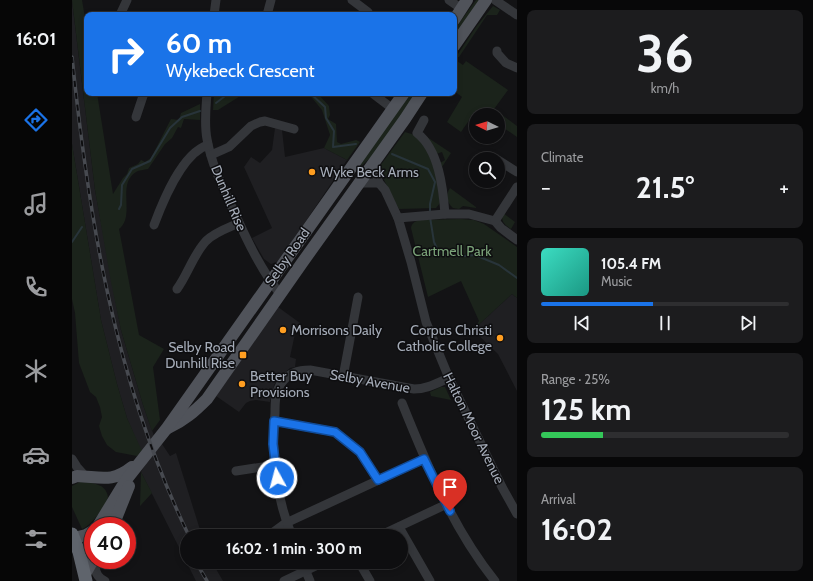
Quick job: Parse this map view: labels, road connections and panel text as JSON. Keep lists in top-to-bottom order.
{
  "streets": {
    "main road": ["Selby Road"],
    "street": ["Dunhill Rise", "Selby Avenue", "Halton Moor Avenue"]
  },
  "crossings": [
    ["Dunhill Rise", "Selby Road"],
    ["Selby Road", "Halton Moor Avenue"],
    ["Selby Avenue", "Halton Moor Avenue"]
  ],
  "parks": ["Cartmell Park"],
  "places": {
    "other": [
      "Wyke Beck Arms",
      "Morrisons Daily",
      "Corpus Christi Catholic College",
      "Better Buy Provisions"
    ],
    "transit": ["Selby Road Dunhill Rise"]
  },
  "north": "left",
  "page": {
    "tabs": "16:01",
    "tile": [
      ["36", "km/h"],
      "Climate",
      ["Range · 25%", "125 km"],
      ["Arrival", "16:02"]
    ],
    "turn": ["60 m", "Wykebeck Crescent"],
    "heat": ["−", "21.5°", "+"],
    "song": ["105.4 FM", "Music"],
    "limit": "40",
    "trip": "16:02 · 1 min · 300 m"
  }
}
